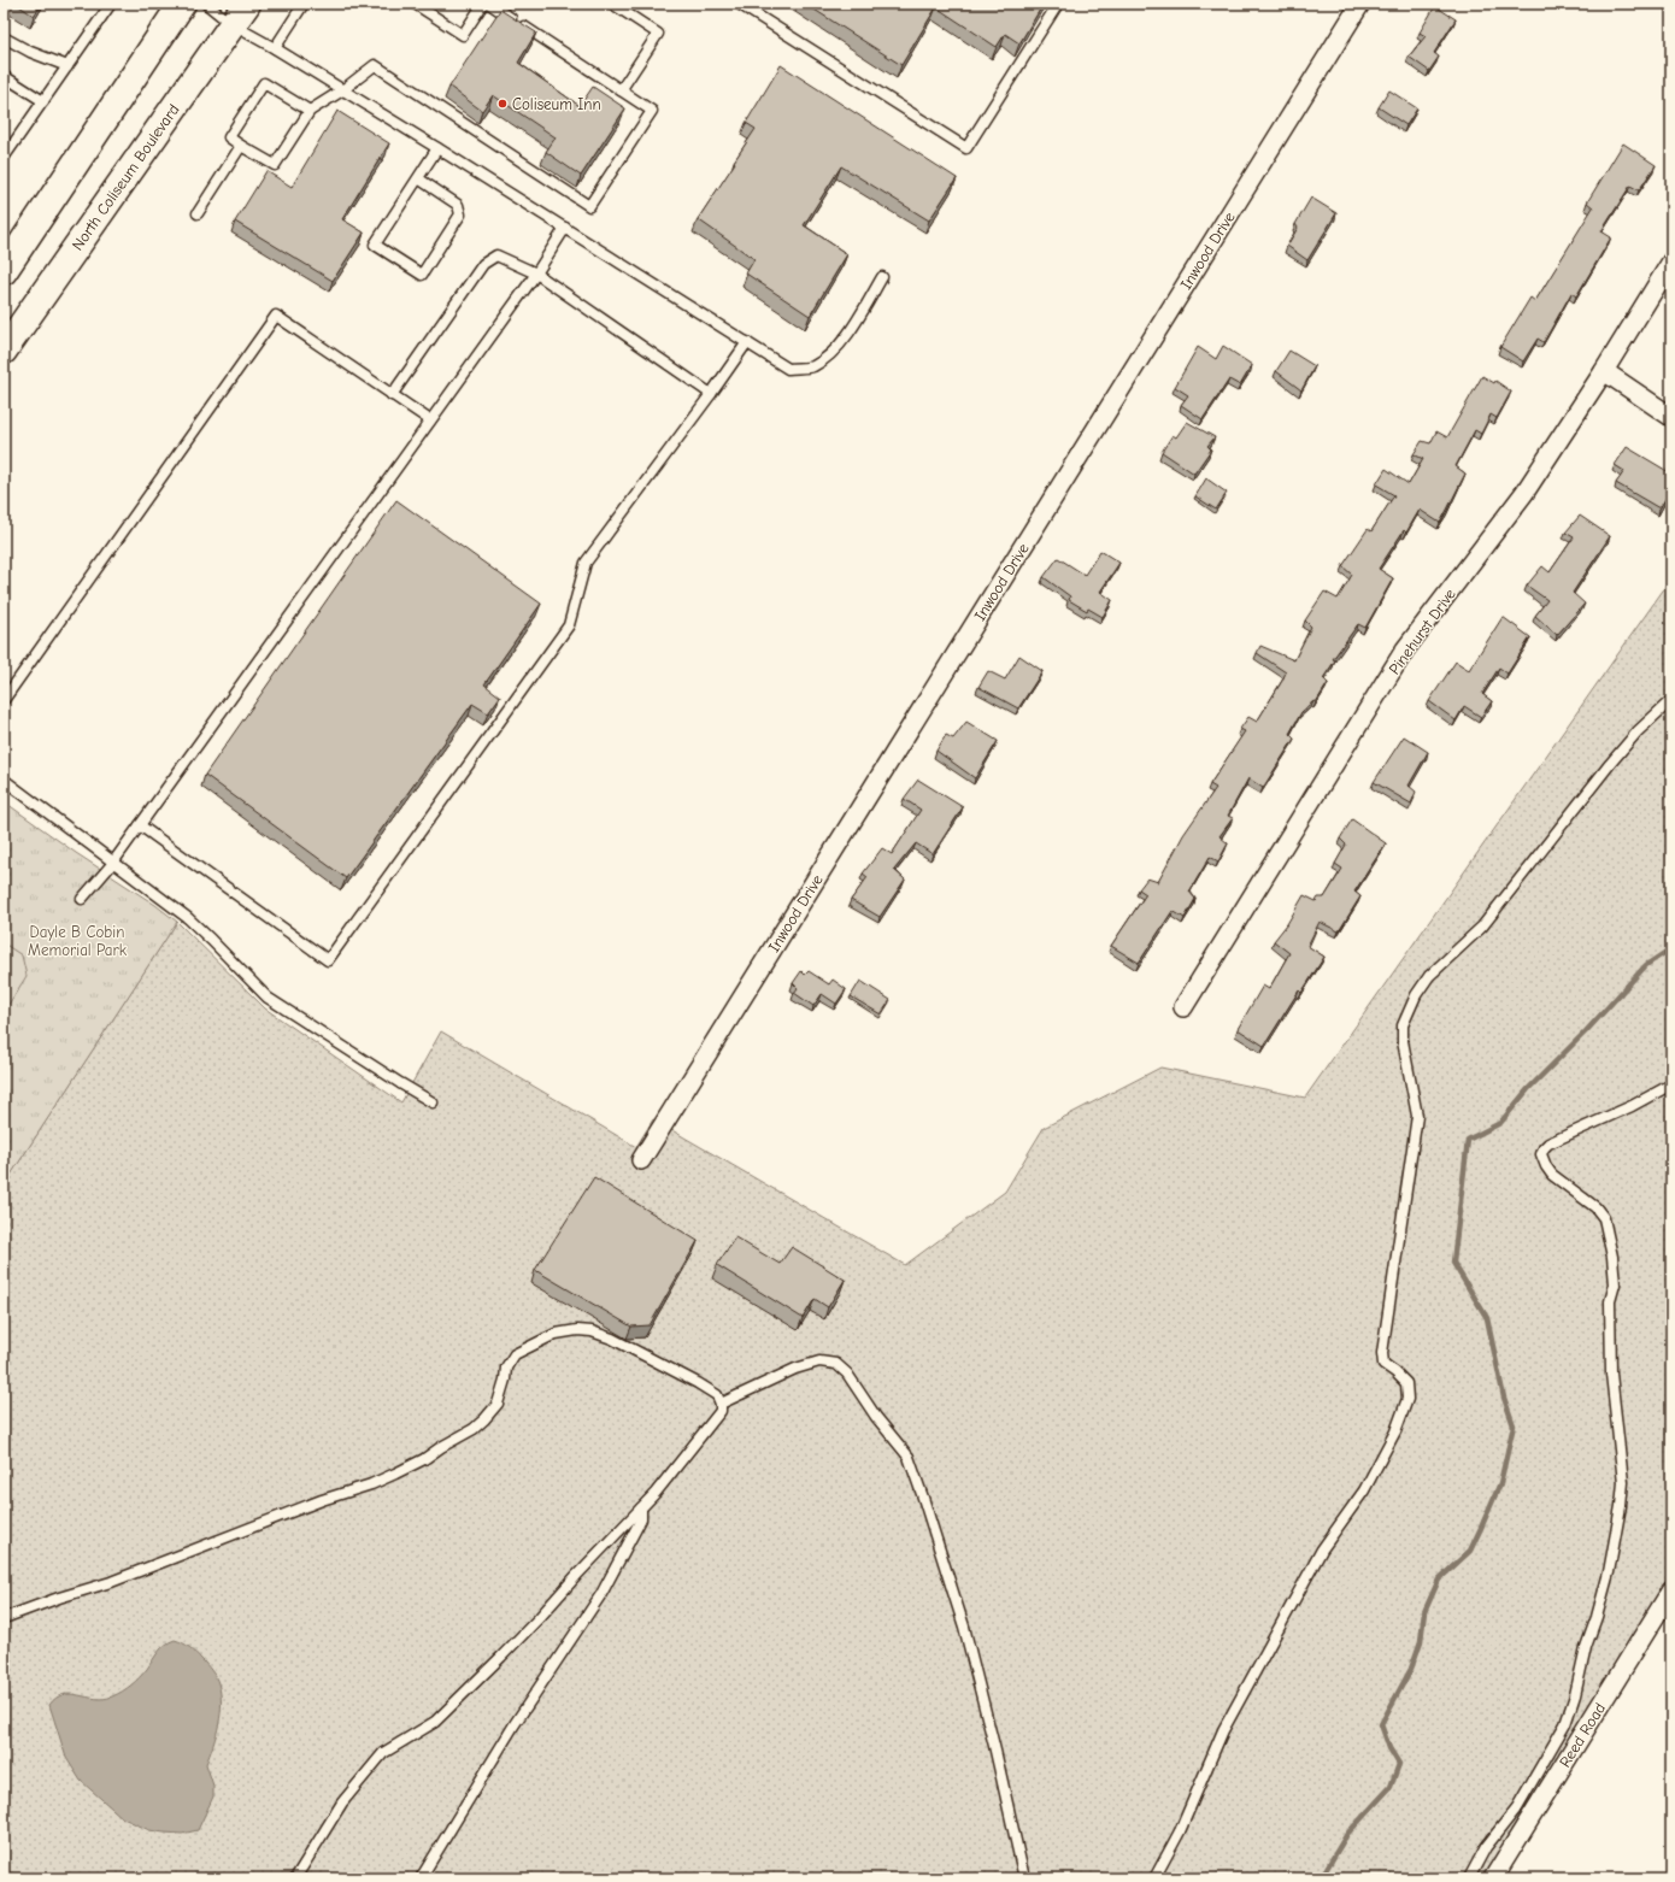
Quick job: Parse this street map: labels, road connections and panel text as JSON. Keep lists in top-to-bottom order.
{
  "streets": {
    "highway": ["North Coliseum Boulevard"],
    "street": ["Inwood Drive", "Pinehurst Drive", "Reed Road"]
  },
  "parks": ["Dayle B Cobin Memorial Park"],
  "places": ["Coliseum Inn"]
}
